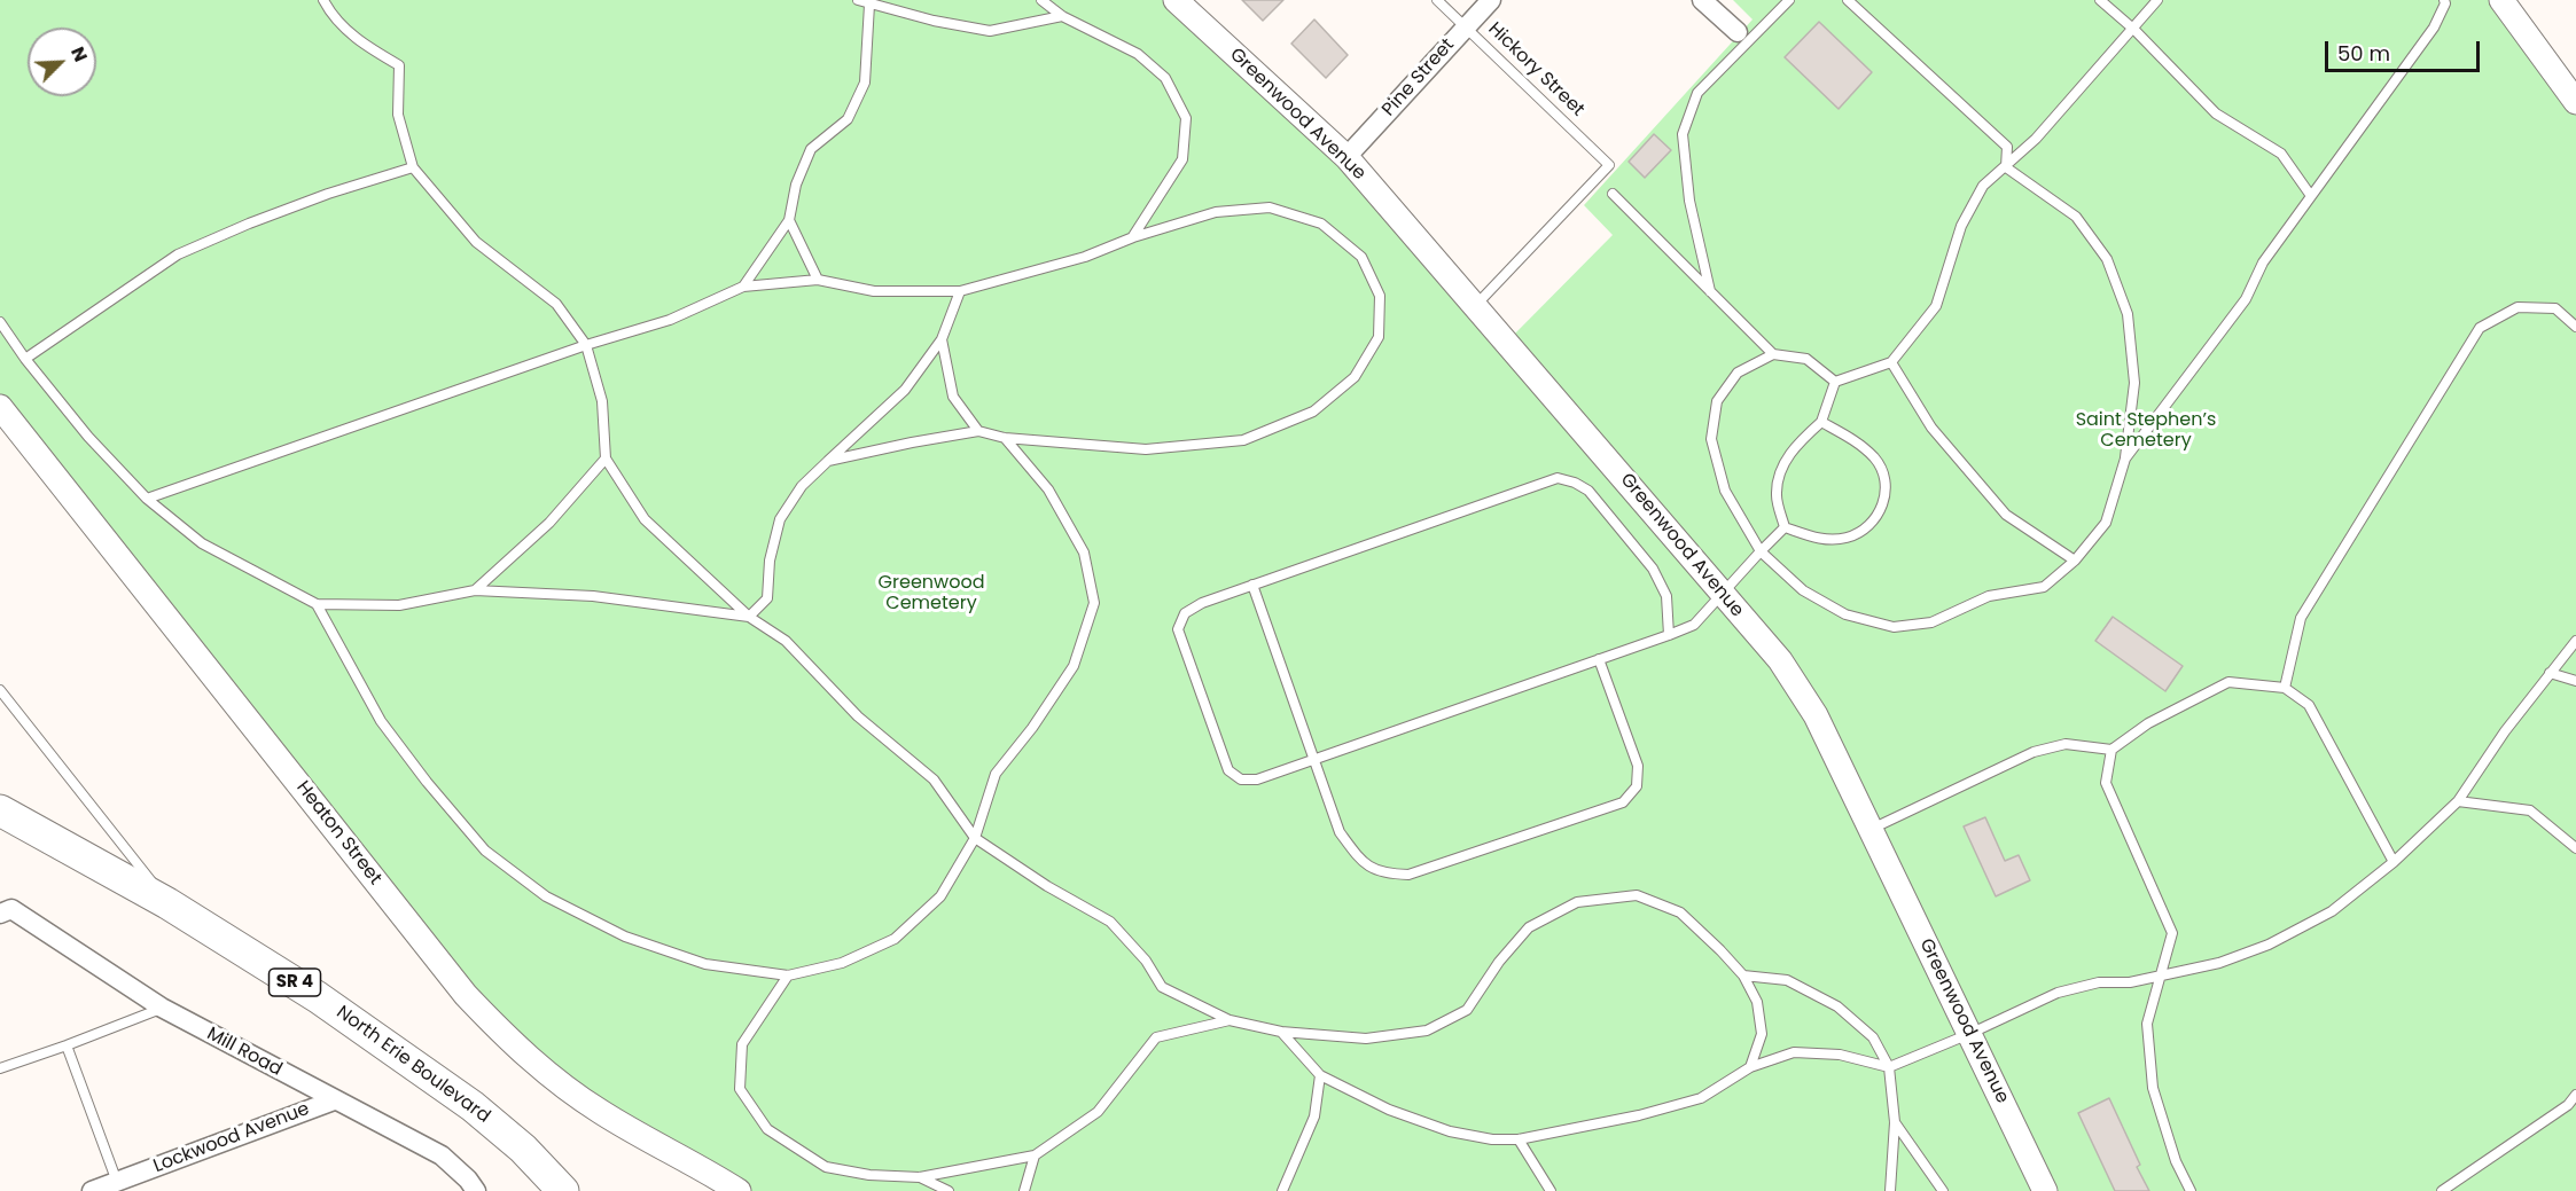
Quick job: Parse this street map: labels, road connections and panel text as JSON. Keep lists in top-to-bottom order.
{
  "streets": {
    "highway": ["SR 4", "North Erie Boulevard"],
    "street": [
      "Pine Street",
      "Greenwood Avenue",
      "Heaton Street",
      "Mill Road",
      "Lockwood Avenue"
    ],
    "lane": ["Hickory Street"]
  },
  "crossings": [
    ["Hickory Street", "Pine Street"],
    ["Hickory Street", "Greenwood Avenue"],
    ["Pine Street", "Greenwood Avenue"],
    ["Mill Road", "Lockwood Avenue"]
  ],
  "parks": ["Saint Stephen’s Cemetery", "Greenwood Cemetery"],
  "scale_bar": "50 m",
  "north": "top right"
}
